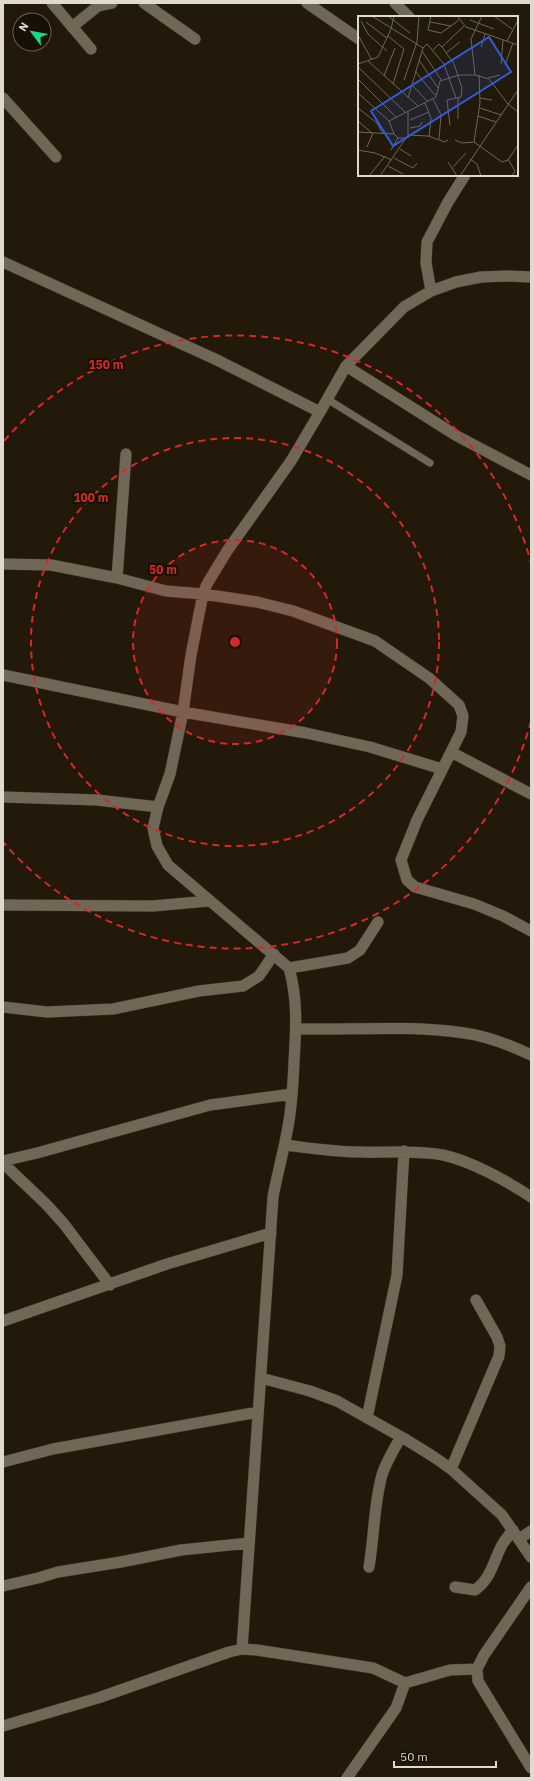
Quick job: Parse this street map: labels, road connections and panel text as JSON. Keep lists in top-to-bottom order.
{
  "scale_bar": "50 m",
  "north": "top left",
  "rings": ["150 m", "100 m", "50 m"]
}
